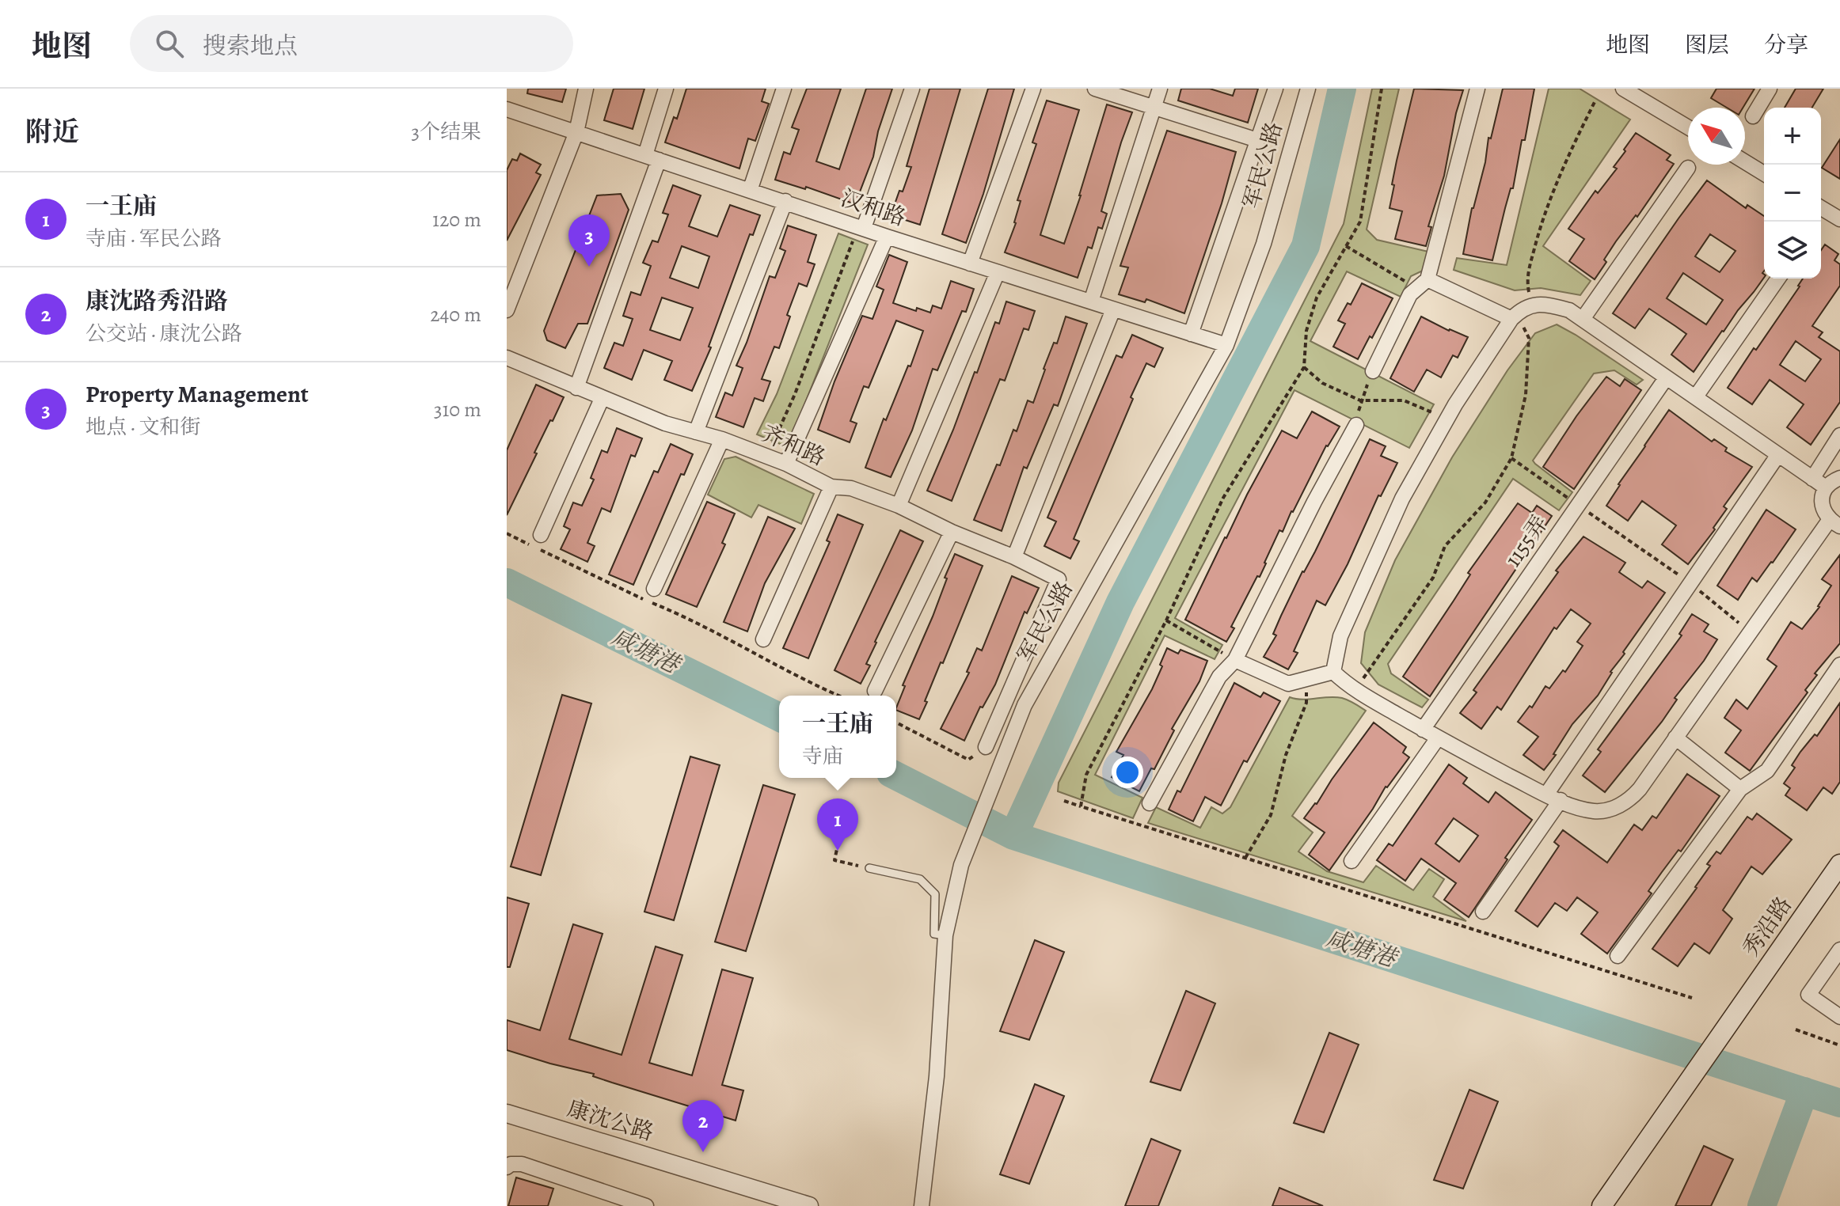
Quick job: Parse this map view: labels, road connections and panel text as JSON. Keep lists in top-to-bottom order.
{
  "streets": {
    "main road": ["秀沿路"],
    "street": [
      "军民公路",
      "汉和路",
      "齐和路",
      "1155弄",
      "康沈公路"
    ]
  },
  "crossings": [
    ["军民公路", "汉和路"]
  ],
  "water": ["咸塘港"],
  "north": "top left",
  "page": {
    "header": "地图",
    "search": "搜索地点",
    "nav": ["地图", "图层", "分享"],
    "heading": ["附近", "3个结果"],
    "map_buttons": ["+", "−"],
    "list": [
      {
        "mark": "1",
        "name": "一王庙",
        "note": "寺庙 · 军民公路",
        "value": "120 m"
      },
      {
        "mark": "2",
        "name": "康沈路秀沿路",
        "note": "公交站 · 康沈公路",
        "value": "240 m"
      },
      {
        "mark": "3",
        "name": "Property Management",
        "note": "地点 · 文和街",
        "value": "310 m"
      }
    ],
    "pins": ["3", "1", "2"],
    "popup": ["一王庙", "寺庙"]
  }
}
